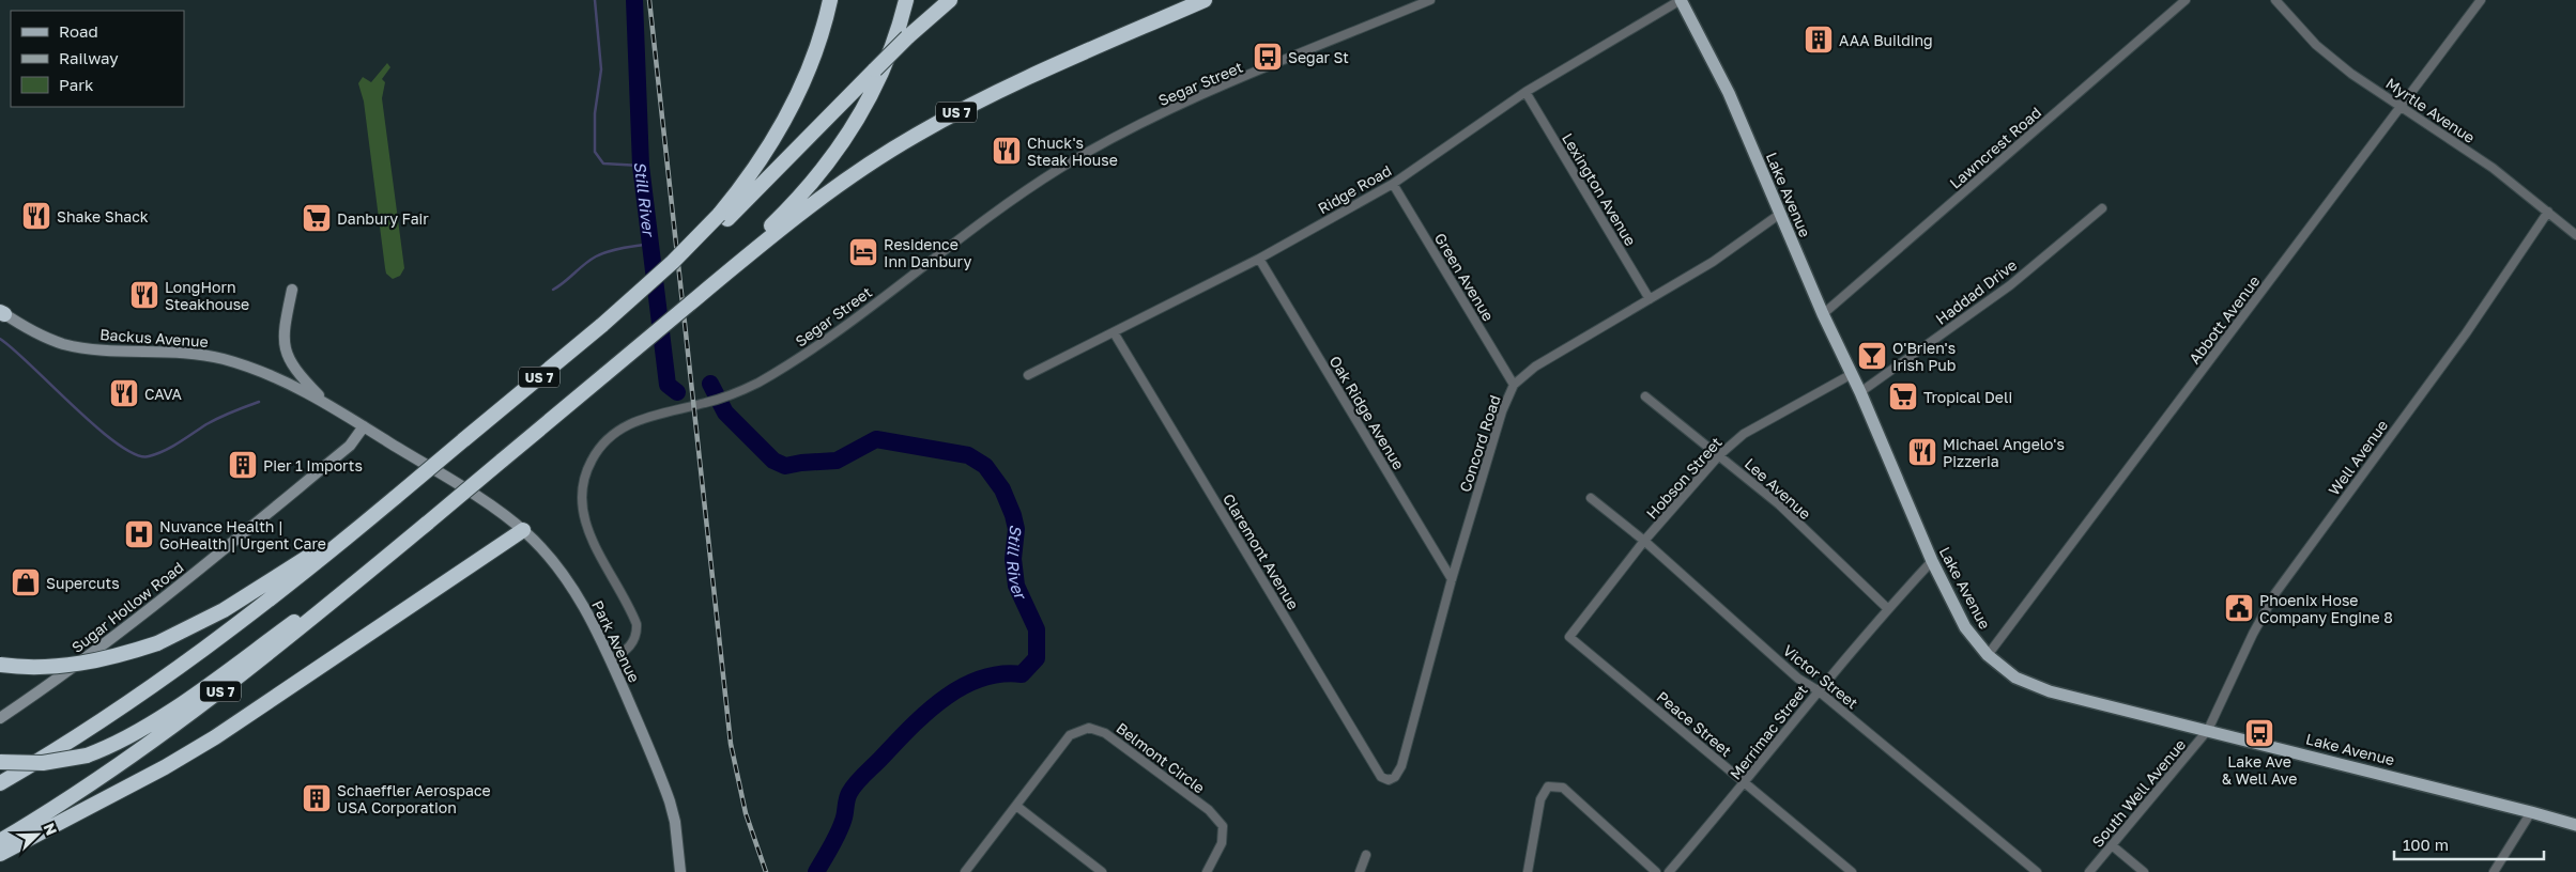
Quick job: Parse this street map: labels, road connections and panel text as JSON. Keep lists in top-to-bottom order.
{
  "streets": {
    "highway": ["US 7"],
    "main road": [
      "Lake Avenue",
      "Backus Avenue",
      "Sugar Hollow Road",
      "Park Avenue"
    ],
    "street": [
      "Segar Street",
      "Myrtle Avenue",
      "Lawncrest Road",
      "Ridge Road",
      "Lexington Avenue",
      "Green Avenue",
      "Haddad Drive",
      "Abbott Avenue",
      "Oak Ridge Avenue",
      "Concord Road",
      "Well Avenue",
      "Hobson Street",
      "Lee Avenue",
      "Claremont Avenue",
      "Victor Street",
      "Peace Street",
      "Merrimac Street",
      "Belmont Circle",
      "South Well Avenue"
    ]
  },
  "crossings": [
    ["Segar Street", "Park Avenue"],
    ["Myrtle Avenue", "Abbott Avenue"],
    ["Myrtle Avenue", "Well Avenue"],
    ["Lawncrest Road", "Lake Avenue"],
    ["Ridge Road", "Lexington Avenue"],
    ["Ridge Road", "Lake Avenue"],
    ["Ridge Road", "Green Avenue"],
    ["Ridge Road", "Oak Ridge Avenue"],
    ["Ridge Road", "Claremont Avenue"],
    ["Lexington Avenue", "Concord Road"],
    ["Lake Avenue", "Haddad Drive"],
    ["Lake Avenue", "Abbott Avenue"],
    ["Lake Avenue", "Concord Road"],
    ["Lake Avenue", "Well Avenue"],
    ["Lake Avenue", "Hobson Street"],
    ["Lake Avenue", "Merrimac Street"],
    ["Lake Avenue", "South Well Avenue"],
    ["Green Avenue", "Concord Road"],
    ["Backus Avenue", "Sugar Hollow Road"],
    ["Backus Avenue", "Park Avenue"],
    ["Oak Ridge Avenue", "Concord Road"],
    ["Concord Road", "Claremont Avenue"],
    ["Well Avenue", "South Well Avenue"],
    ["Hobson Street", "Lee Avenue"],
    ["Hobson Street", "Victor Street"],
    ["Hobson Street", "Peace Street"],
    ["Lee Avenue", "Merrimac Street"],
    ["Victor Street", "Merrimac Street"],
    ["Peace Street", "Merrimac Street"]
  ],
  "water": ["Still River"],
  "places": {
    "building": ["AAA Building", "Pier 1 Imports", "Schaeffler Aerospace USA Corporation"],
    "bus stop": ["Segar St", "Lake Ave & Well Ave"],
    "restaurant": [
      "Chuck's Steak House",
      "Shake Shack",
      "LongHorn Steakhouse",
      "CAVA",
      "Michael Angelo's Pizzeria"
    ],
    "supermarket": ["Danbury Fair", "Tropical Deli"],
    "hotel": ["Residence Inn Danbury"],
    "bar": ["O'Brien's Irish Pub"],
    "hospital": ["Nuvance Health | GoHealth | Urgent Care"],
    "shop": ["Supercuts"],
    "public building": ["Phoenix Hose Company Engine 8"]
  },
  "legend": ["Road", "Railway", "Park"],
  "scale_bar": "100 m",
  "north": "top right"
}
